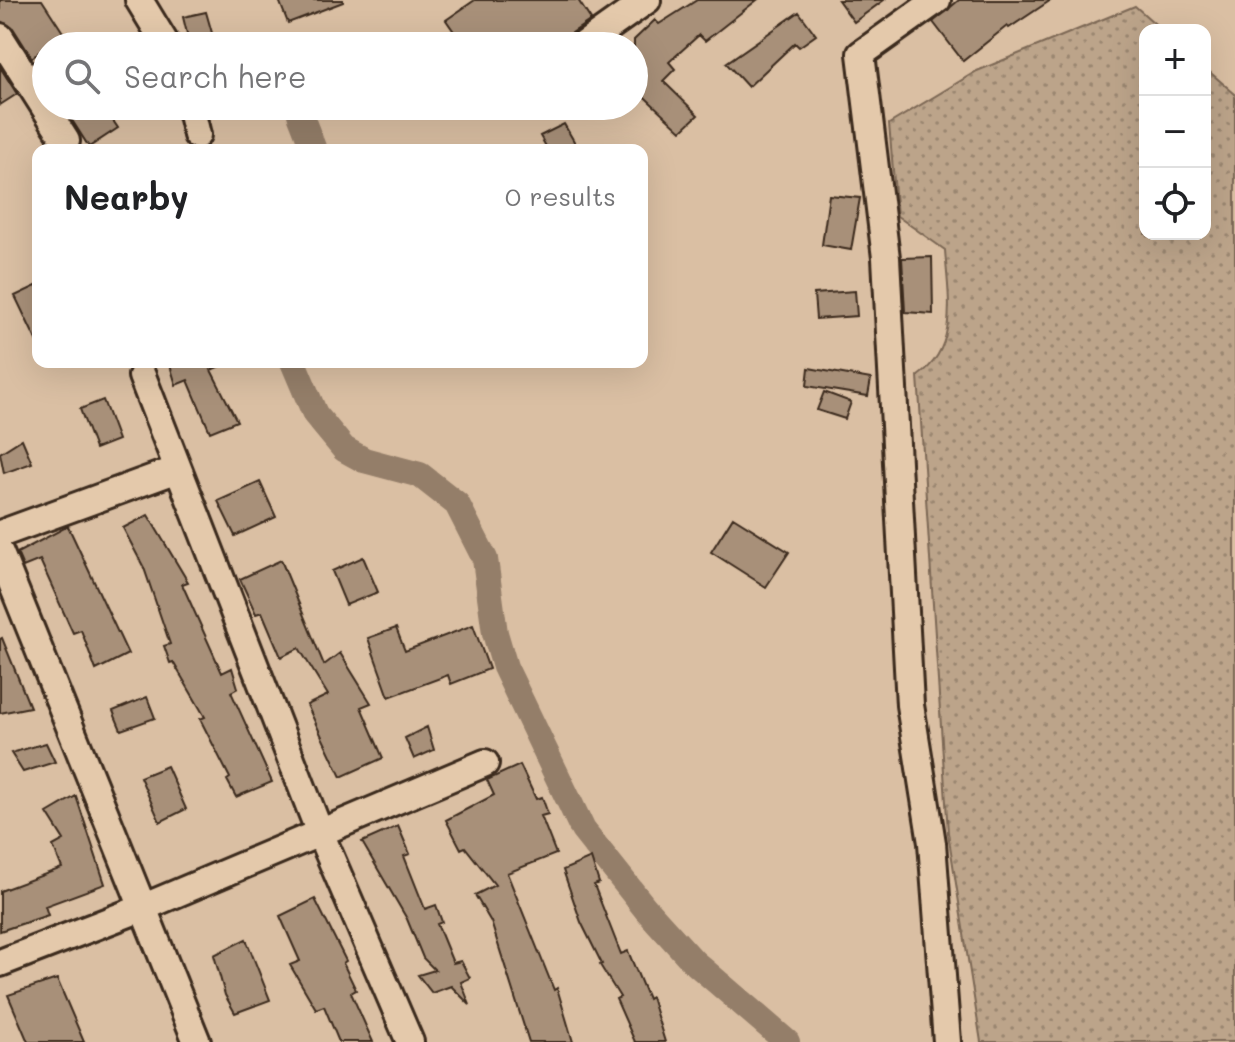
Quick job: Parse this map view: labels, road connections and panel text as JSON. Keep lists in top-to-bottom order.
{
  "page": {
    "map_buttons": ["+", "−"],
    "search": "Search here",
    "heading": ["Nearby", "0 results"]
  }
}
